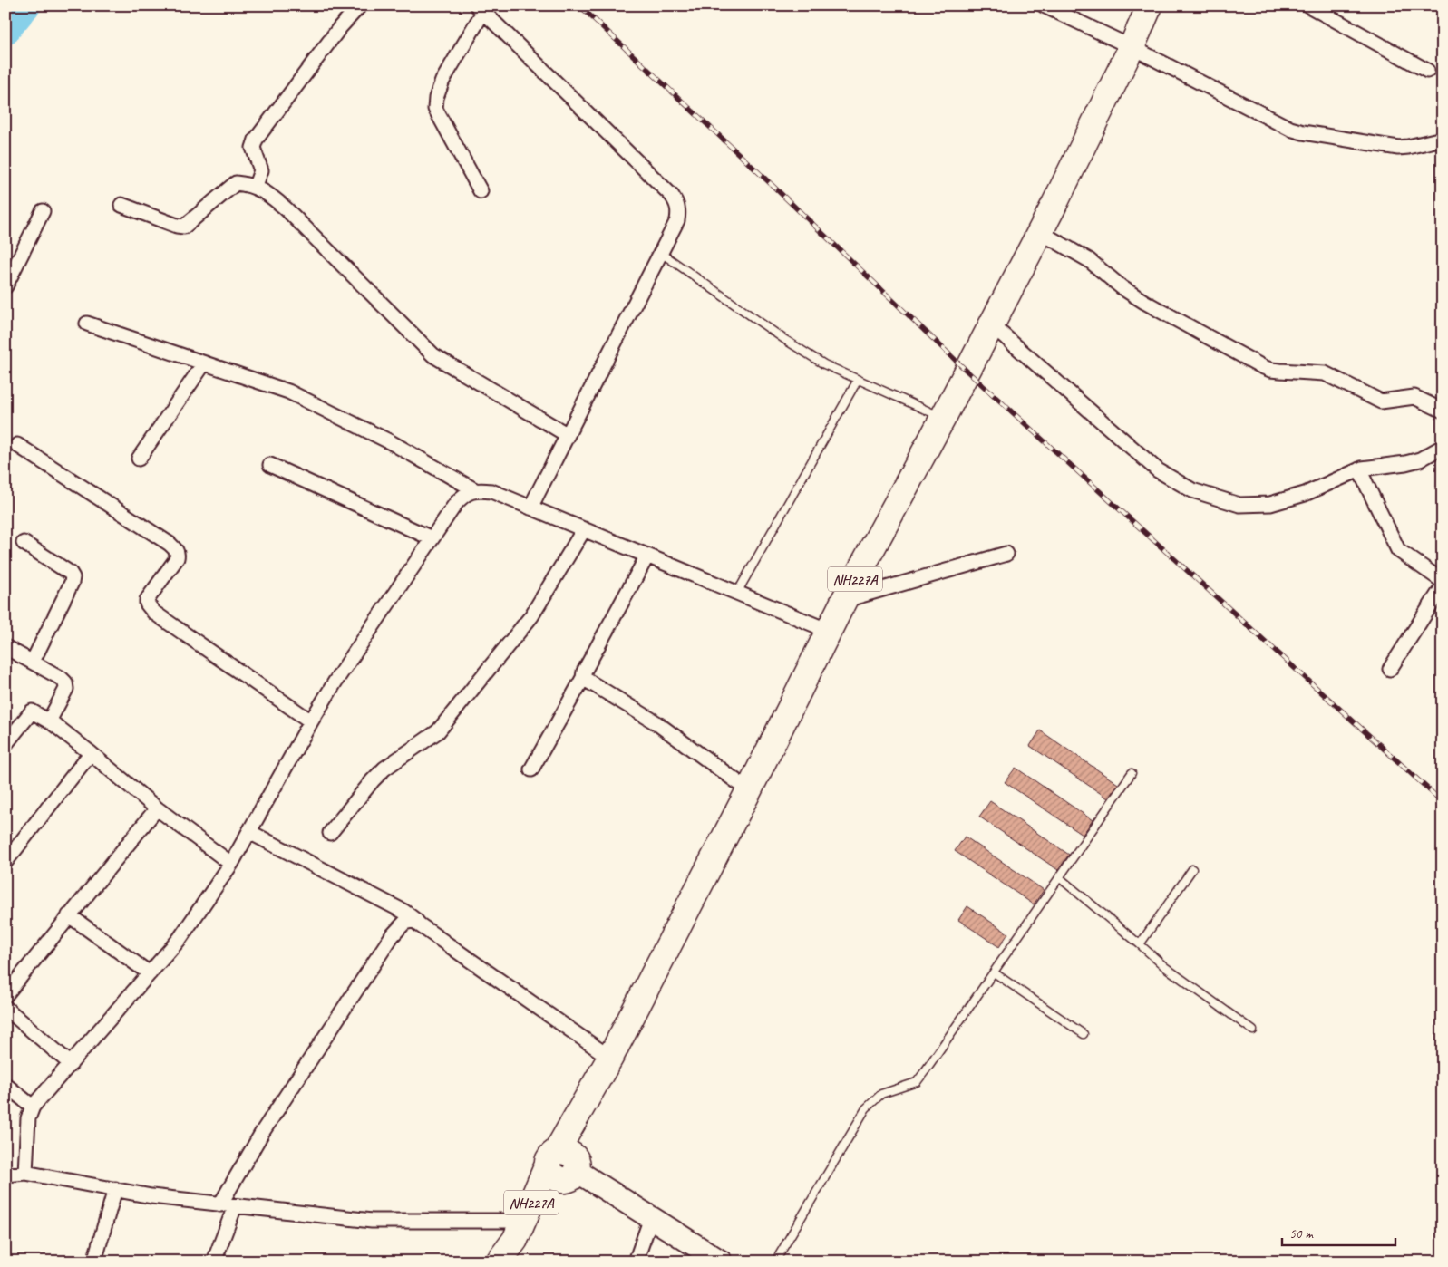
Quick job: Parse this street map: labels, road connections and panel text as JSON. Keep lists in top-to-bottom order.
{
  "streets": {
    "highway": ["NH227A"]
  },
  "scale_bar": "50 m"
}
